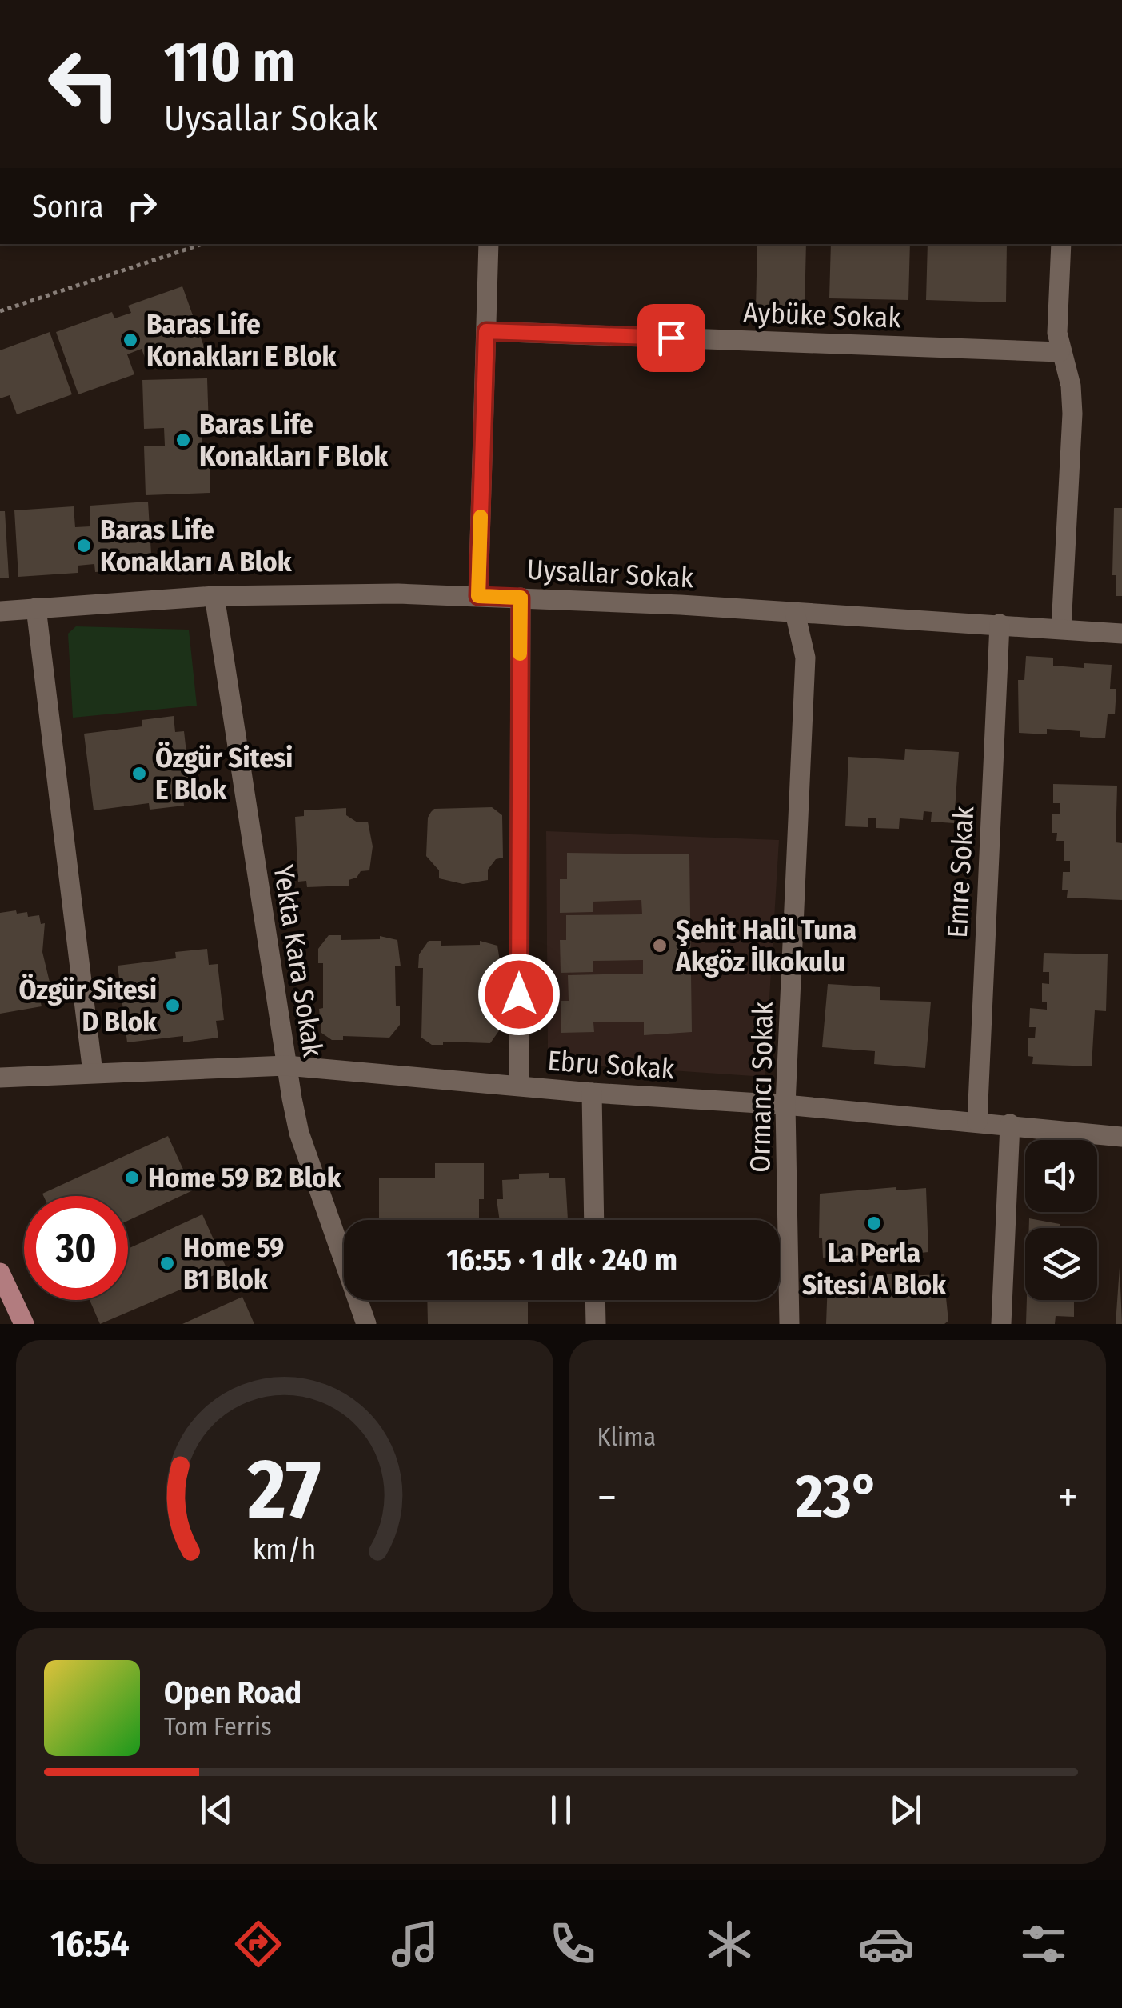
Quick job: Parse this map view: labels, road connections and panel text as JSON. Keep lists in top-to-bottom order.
{
  "streets": {
    "street": [
      "Aybüke Sokak",
      "Uysallar Sokak",
      "Emre Sokak",
      "Yekta Kara Sokak",
      "Ebru Sokak",
      "Ormancı Sokak"
    ]
  },
  "crossings": [
    ["Uysallar Sokak", "Emre Sokak"],
    ["Uysallar Sokak", "Yekta Kara Sokak"],
    ["Uysallar Sokak", "Ormancı Sokak"],
    ["Emre Sokak", "Ebru Sokak"],
    ["Yekta Kara Sokak", "Ebru Sokak"],
    ["Ebru Sokak", "Ormancı Sokak"]
  ],
  "places": [
    "Baras Life Konakları E Blok",
    "Baras Life Konakları F Blok",
    "Baras Life Konakları A Blok",
    "Özgür Sitesi E Blok",
    "Şehit Halil Tuna Akgöz İlkokulu",
    "Özgür Sitesi D Blok",
    "Home 59 B2 Blok",
    "La Perla Sitesi A Blok",
    "Home 59 B1 Blok"
  ],
  "page": {
    "turn": ["110 m", "Uysallar Sokak"],
    "then": "Sonra",
    "limit": "30",
    "trip": "16:55 · 1 dk · 240 m",
    "tile": "Klima",
    "heat": ["−", "23°", "+"],
    "song": ["Open Road", "Tom Ferris"],
    "tabs": "16:54",
    "gauge": ["27", "km/h"]
  }
}
